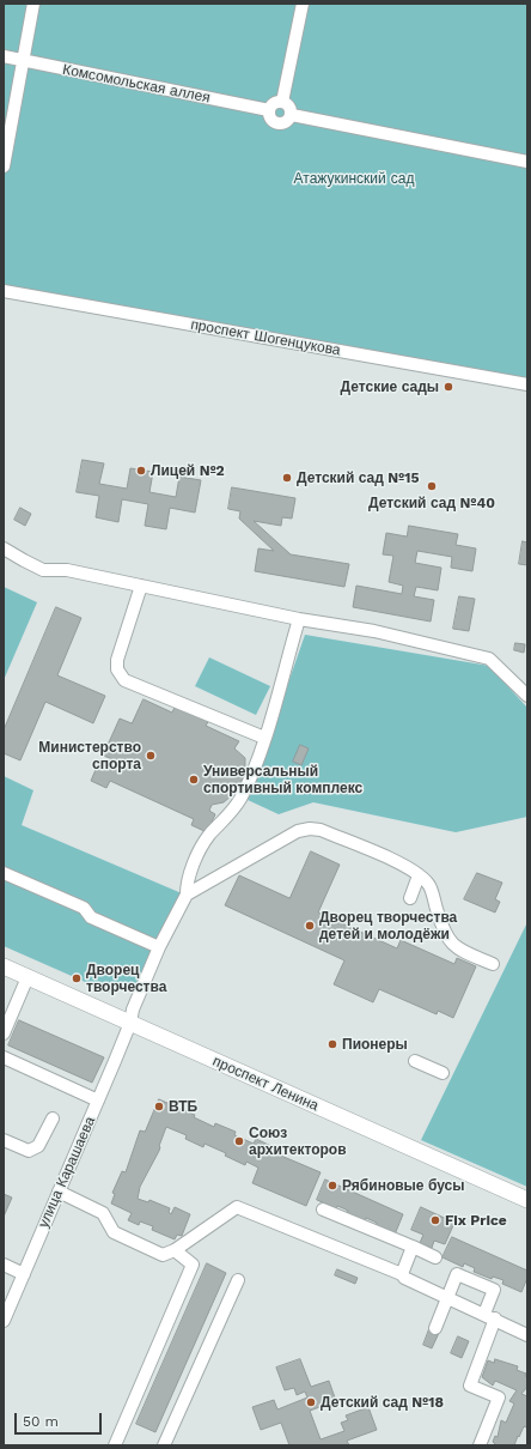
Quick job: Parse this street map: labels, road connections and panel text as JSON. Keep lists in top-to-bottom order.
{
  "streets": {
    "main road": ["проспект Ленина"],
    "street": ["Комсомольская аллея", "проспект Шогенцукова", "улица Карашаева"]
  },
  "crossings": [
    ["проспект Ленина", "улица Карашаева"]
  ],
  "parks": ["Атажукинский сад"],
  "places": [
    "Детские сады",
    "Лицей №2",
    "Детский сад №15",
    "Детский сад №40",
    "Министерство спорта",
    "Универсальный спортивный комплекс",
    "Дворец творчества детей и молодёжи",
    "Дворец творчества",
    "Пионеры",
    "ВТБ",
    "Союз архитекторов",
    "Рябиновые бусы",
    "Fix Price",
    "Детский сад №18"
  ],
  "scale_bar": "50 m"
}
